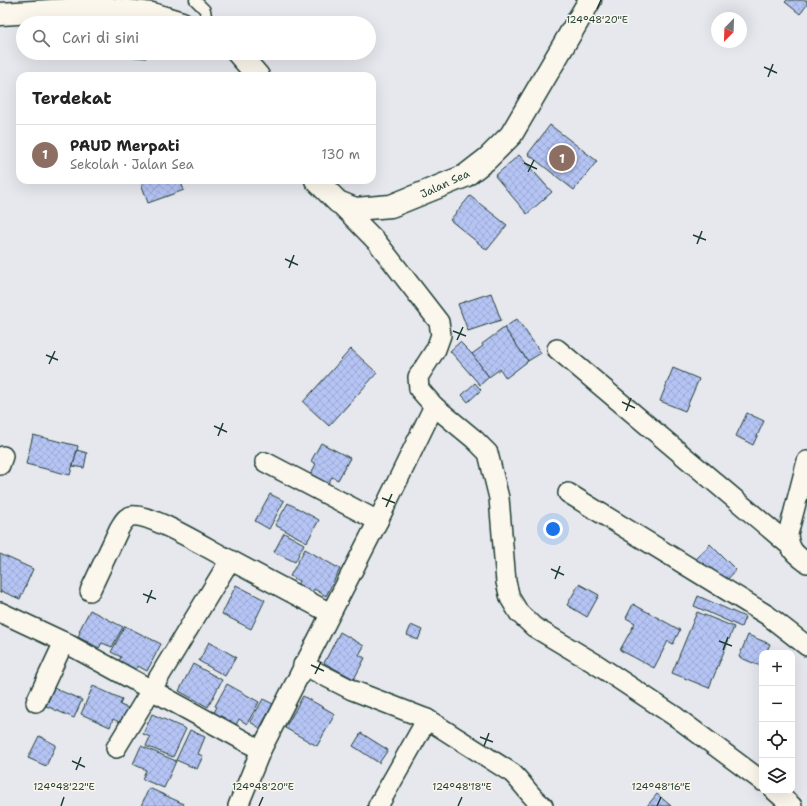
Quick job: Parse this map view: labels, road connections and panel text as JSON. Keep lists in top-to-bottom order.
{
  "streets": {
    "main road": ["Jalan Sea"]
  },
  "north": "bottom left",
  "page": {
    "search": "Cari di sini",
    "heading": "Terdekat",
    "list": [
      {
        "mark": "1",
        "name": "PAUD Merpati",
        "note": "Sekolah · Jalan Sea",
        "value": "130 m"
      }
    ],
    "pins": "1",
    "map_buttons": ["+", "−"]
  },
  "coordinates": [
    "124°48'20\"E",
    "124°48'22\"E",
    "124°48'18\"E",
    "124°48'16\"E"
  ]
}
